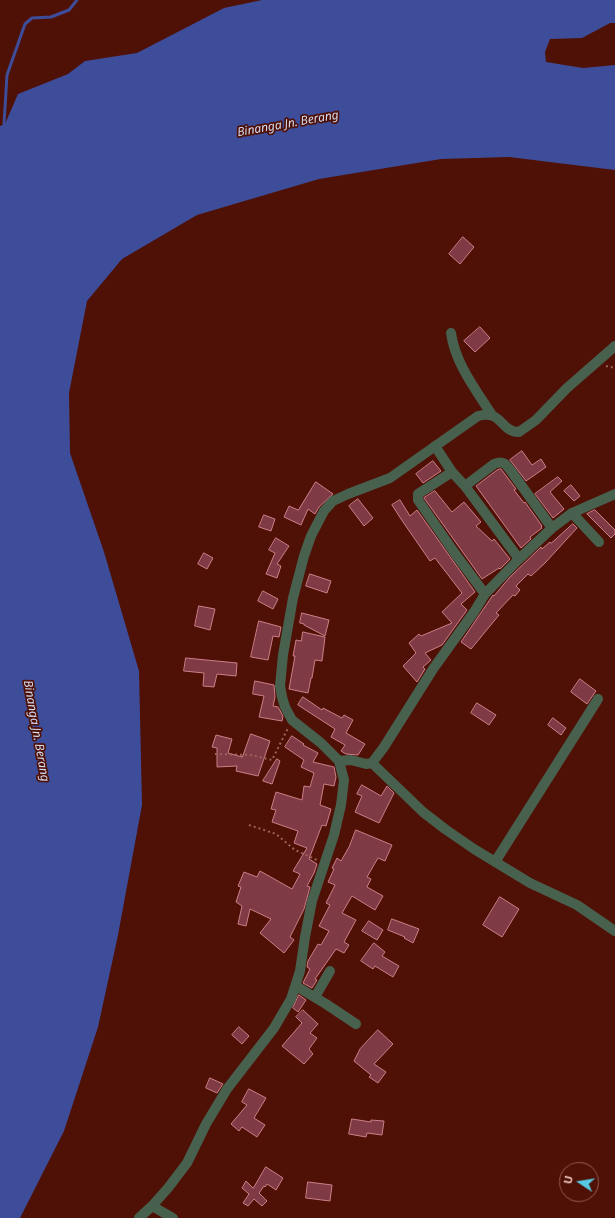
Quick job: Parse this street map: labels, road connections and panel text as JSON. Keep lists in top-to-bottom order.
{
  "water": ["Binanga Jn. Berang"],
  "north": "left"
}
